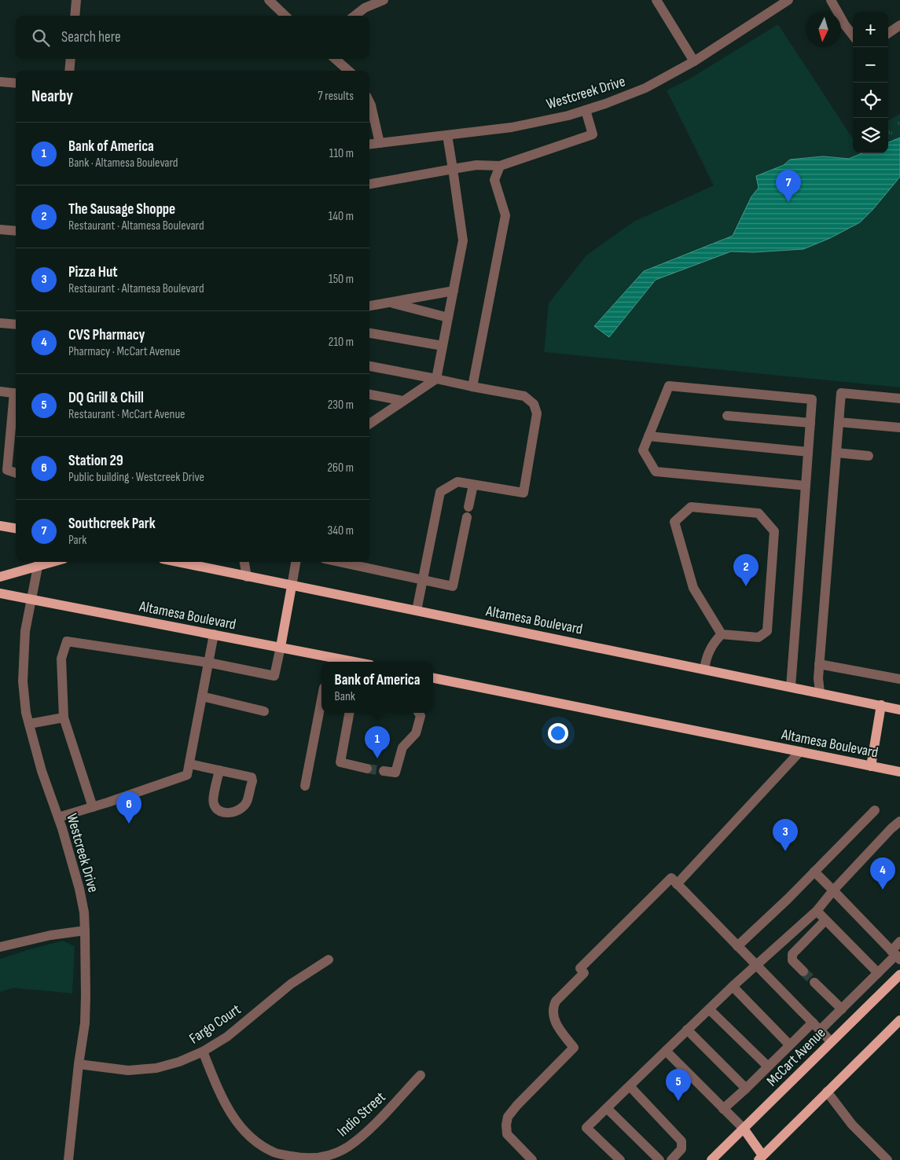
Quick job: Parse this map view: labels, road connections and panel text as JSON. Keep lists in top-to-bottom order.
{
  "streets": {
    "main road": ["Altamesa Boulevard", "McCart Avenue"],
    "street": ["Westcreek Drive", "Fargo Court", "Indio Street"]
  },
  "crossings": [
    ["Westcreek Drive", "Altamesa Boulevard"],
    ["Westcreek Drive", "Fargo Court"],
    ["Fargo Court", "Indio Street"]
  ],
  "north": "bottom",
  "page": {
    "map_buttons": ["+", "−"],
    "search": "Search here",
    "heading": ["Nearby", "7 results"],
    "list": [
      {
        "mark": "1",
        "name": "Bank of America",
        "note": "Bank · Altamesa Boulevard",
        "value": "110 m"
      },
      {
        "mark": "2",
        "name": "The Sausage Shoppe",
        "note": "Restaurant · Altamesa Boulevard",
        "value": "140 m"
      },
      {
        "mark": "3",
        "name": "Pizza Hut",
        "note": "Restaurant · Altamesa Boulevard",
        "value": "150 m"
      },
      {
        "mark": "4",
        "name": "CVS Pharmacy",
        "note": "Pharmacy · McCart Avenue",
        "value": "210 m"
      },
      {
        "mark": "5",
        "name": "DQ Grill & Chill",
        "note": "Restaurant · McCart Avenue",
        "value": "230 m"
      },
      {
        "mark": "6",
        "name": "Station 29",
        "note": "Public building · Westcreek Drive",
        "value": "260 m"
      },
      {
        "mark": "7",
        "name": "Southcreek Park",
        "note": "Park",
        "value": "340 m"
      }
    ],
    "pins": [
      "7",
      "2",
      "1",
      "6",
      "3",
      "4",
      "5"
    ],
    "popup": ["Bank of America", "Bank"]
  }
}
